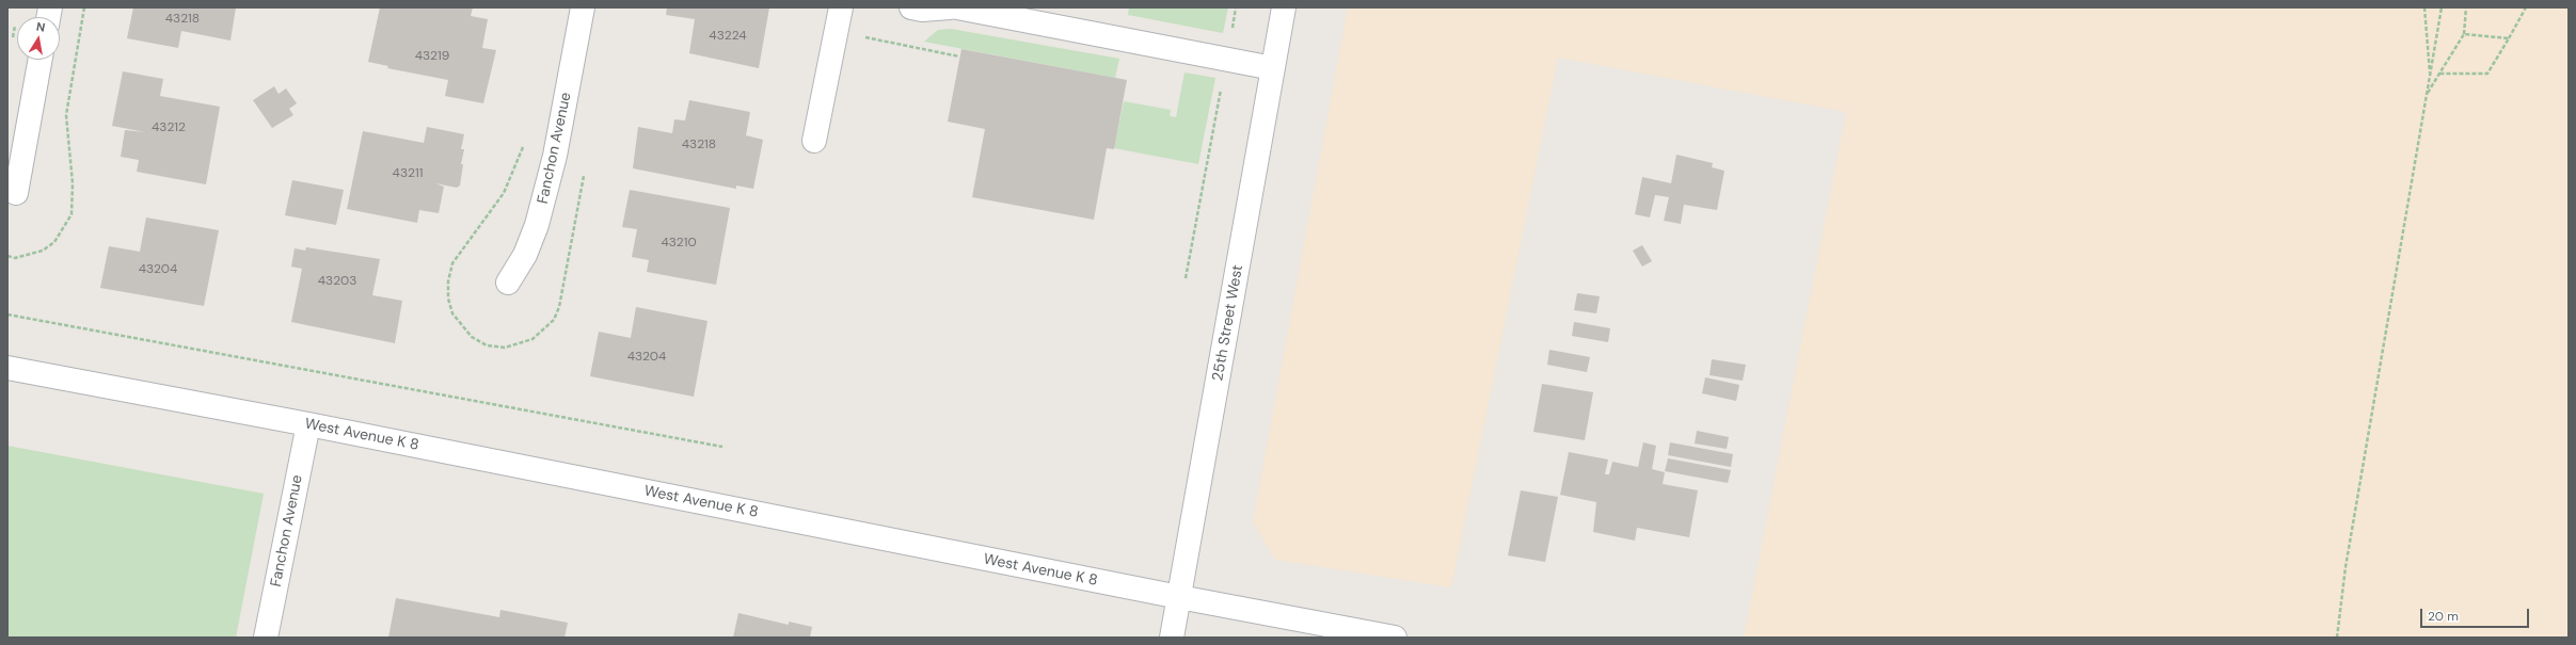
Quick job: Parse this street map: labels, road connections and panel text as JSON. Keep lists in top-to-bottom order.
{
  "streets": {
    "street": ["Fanchon Avenue", "25th Street West", "West Avenue K 8"]
  },
  "crossings": [
    ["Fanchon Avenue", "West Avenue K 8"],
    ["25th Street West", "West Avenue K 8"]
  ],
  "house_numbers": [
    "43218",
    "43224",
    "43219",
    "43212",
    "43218",
    "43211",
    "43210",
    "43204",
    "43203",
    "43204"
  ],
  "scale_bar": "20 m",
  "north": "top"
}
